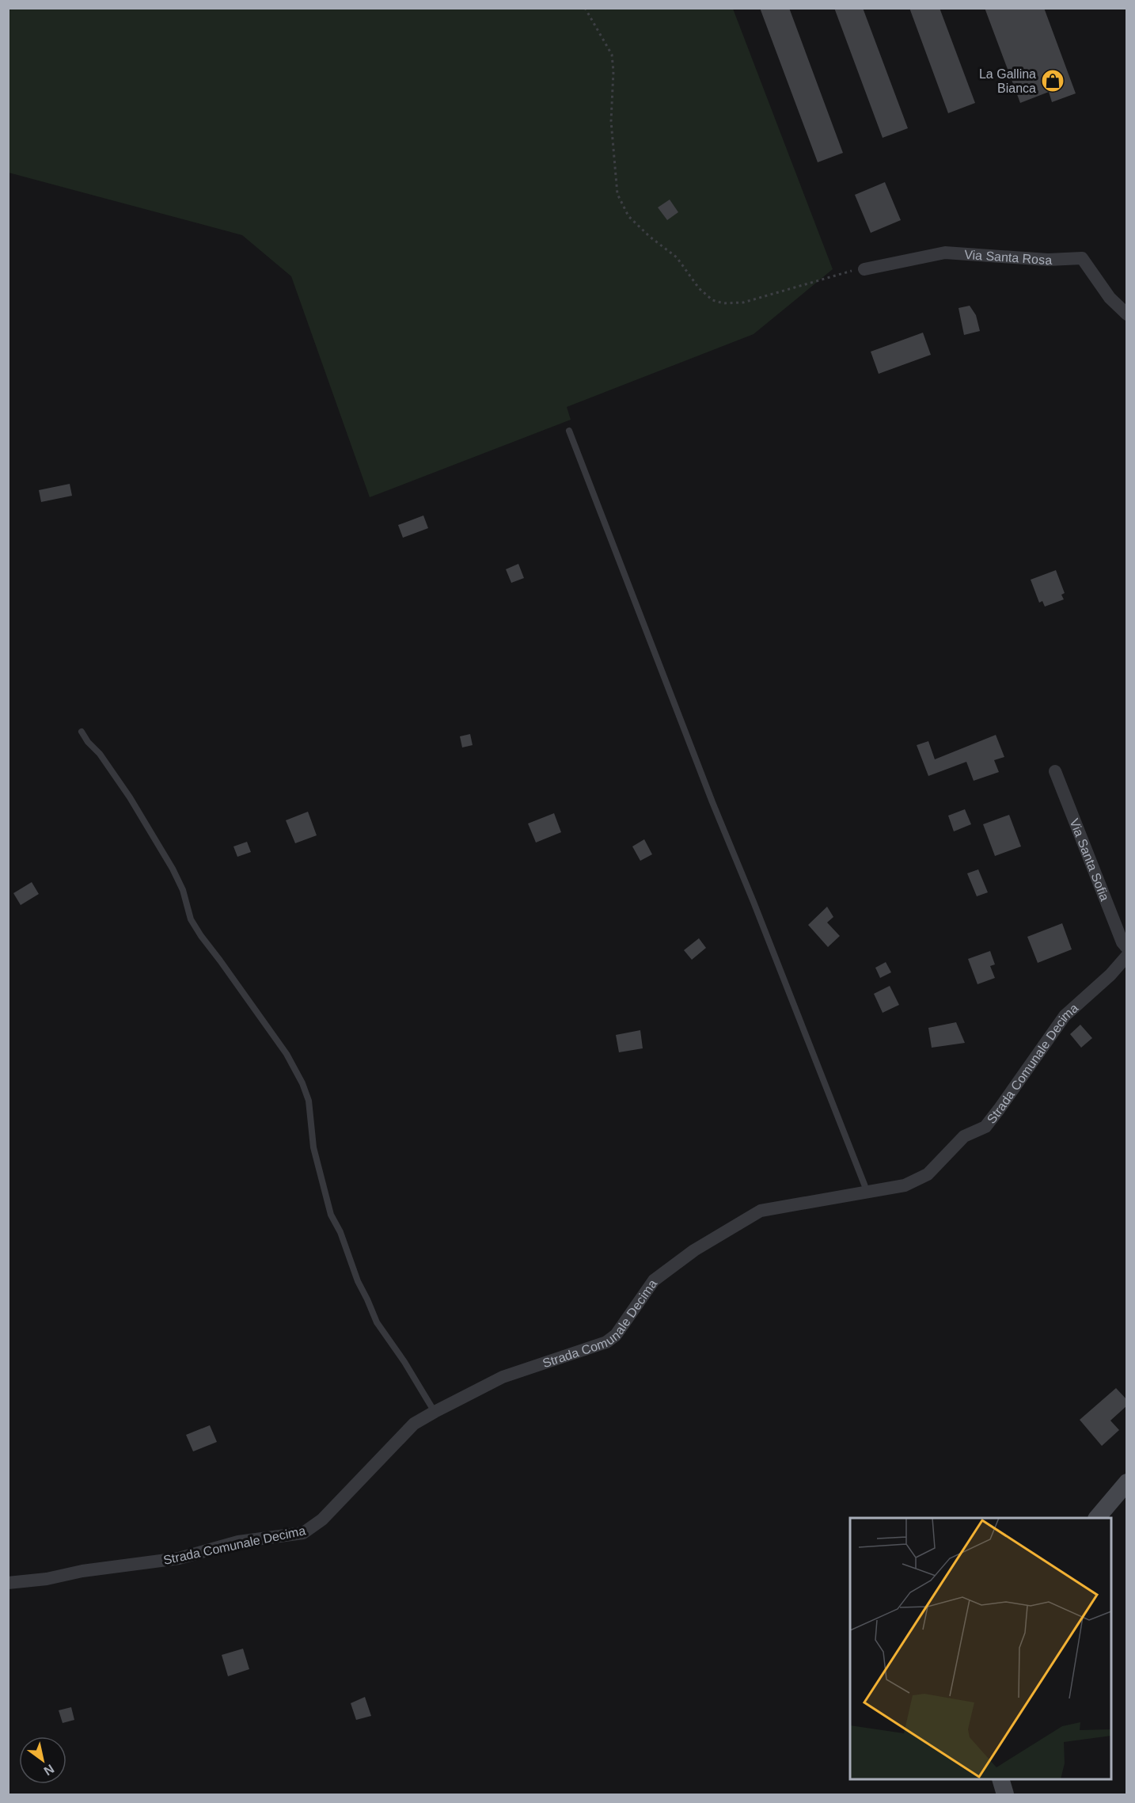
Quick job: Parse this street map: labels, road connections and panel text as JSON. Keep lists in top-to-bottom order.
{
  "streets": {
    "street": ["Via Santa Rosa", "Via Santa Sofia", "Strada Comunale Decima"]
  },
  "places": {
    "shop": ["La Gallina Bianca"]
  },
  "north": "bottom right"
}
